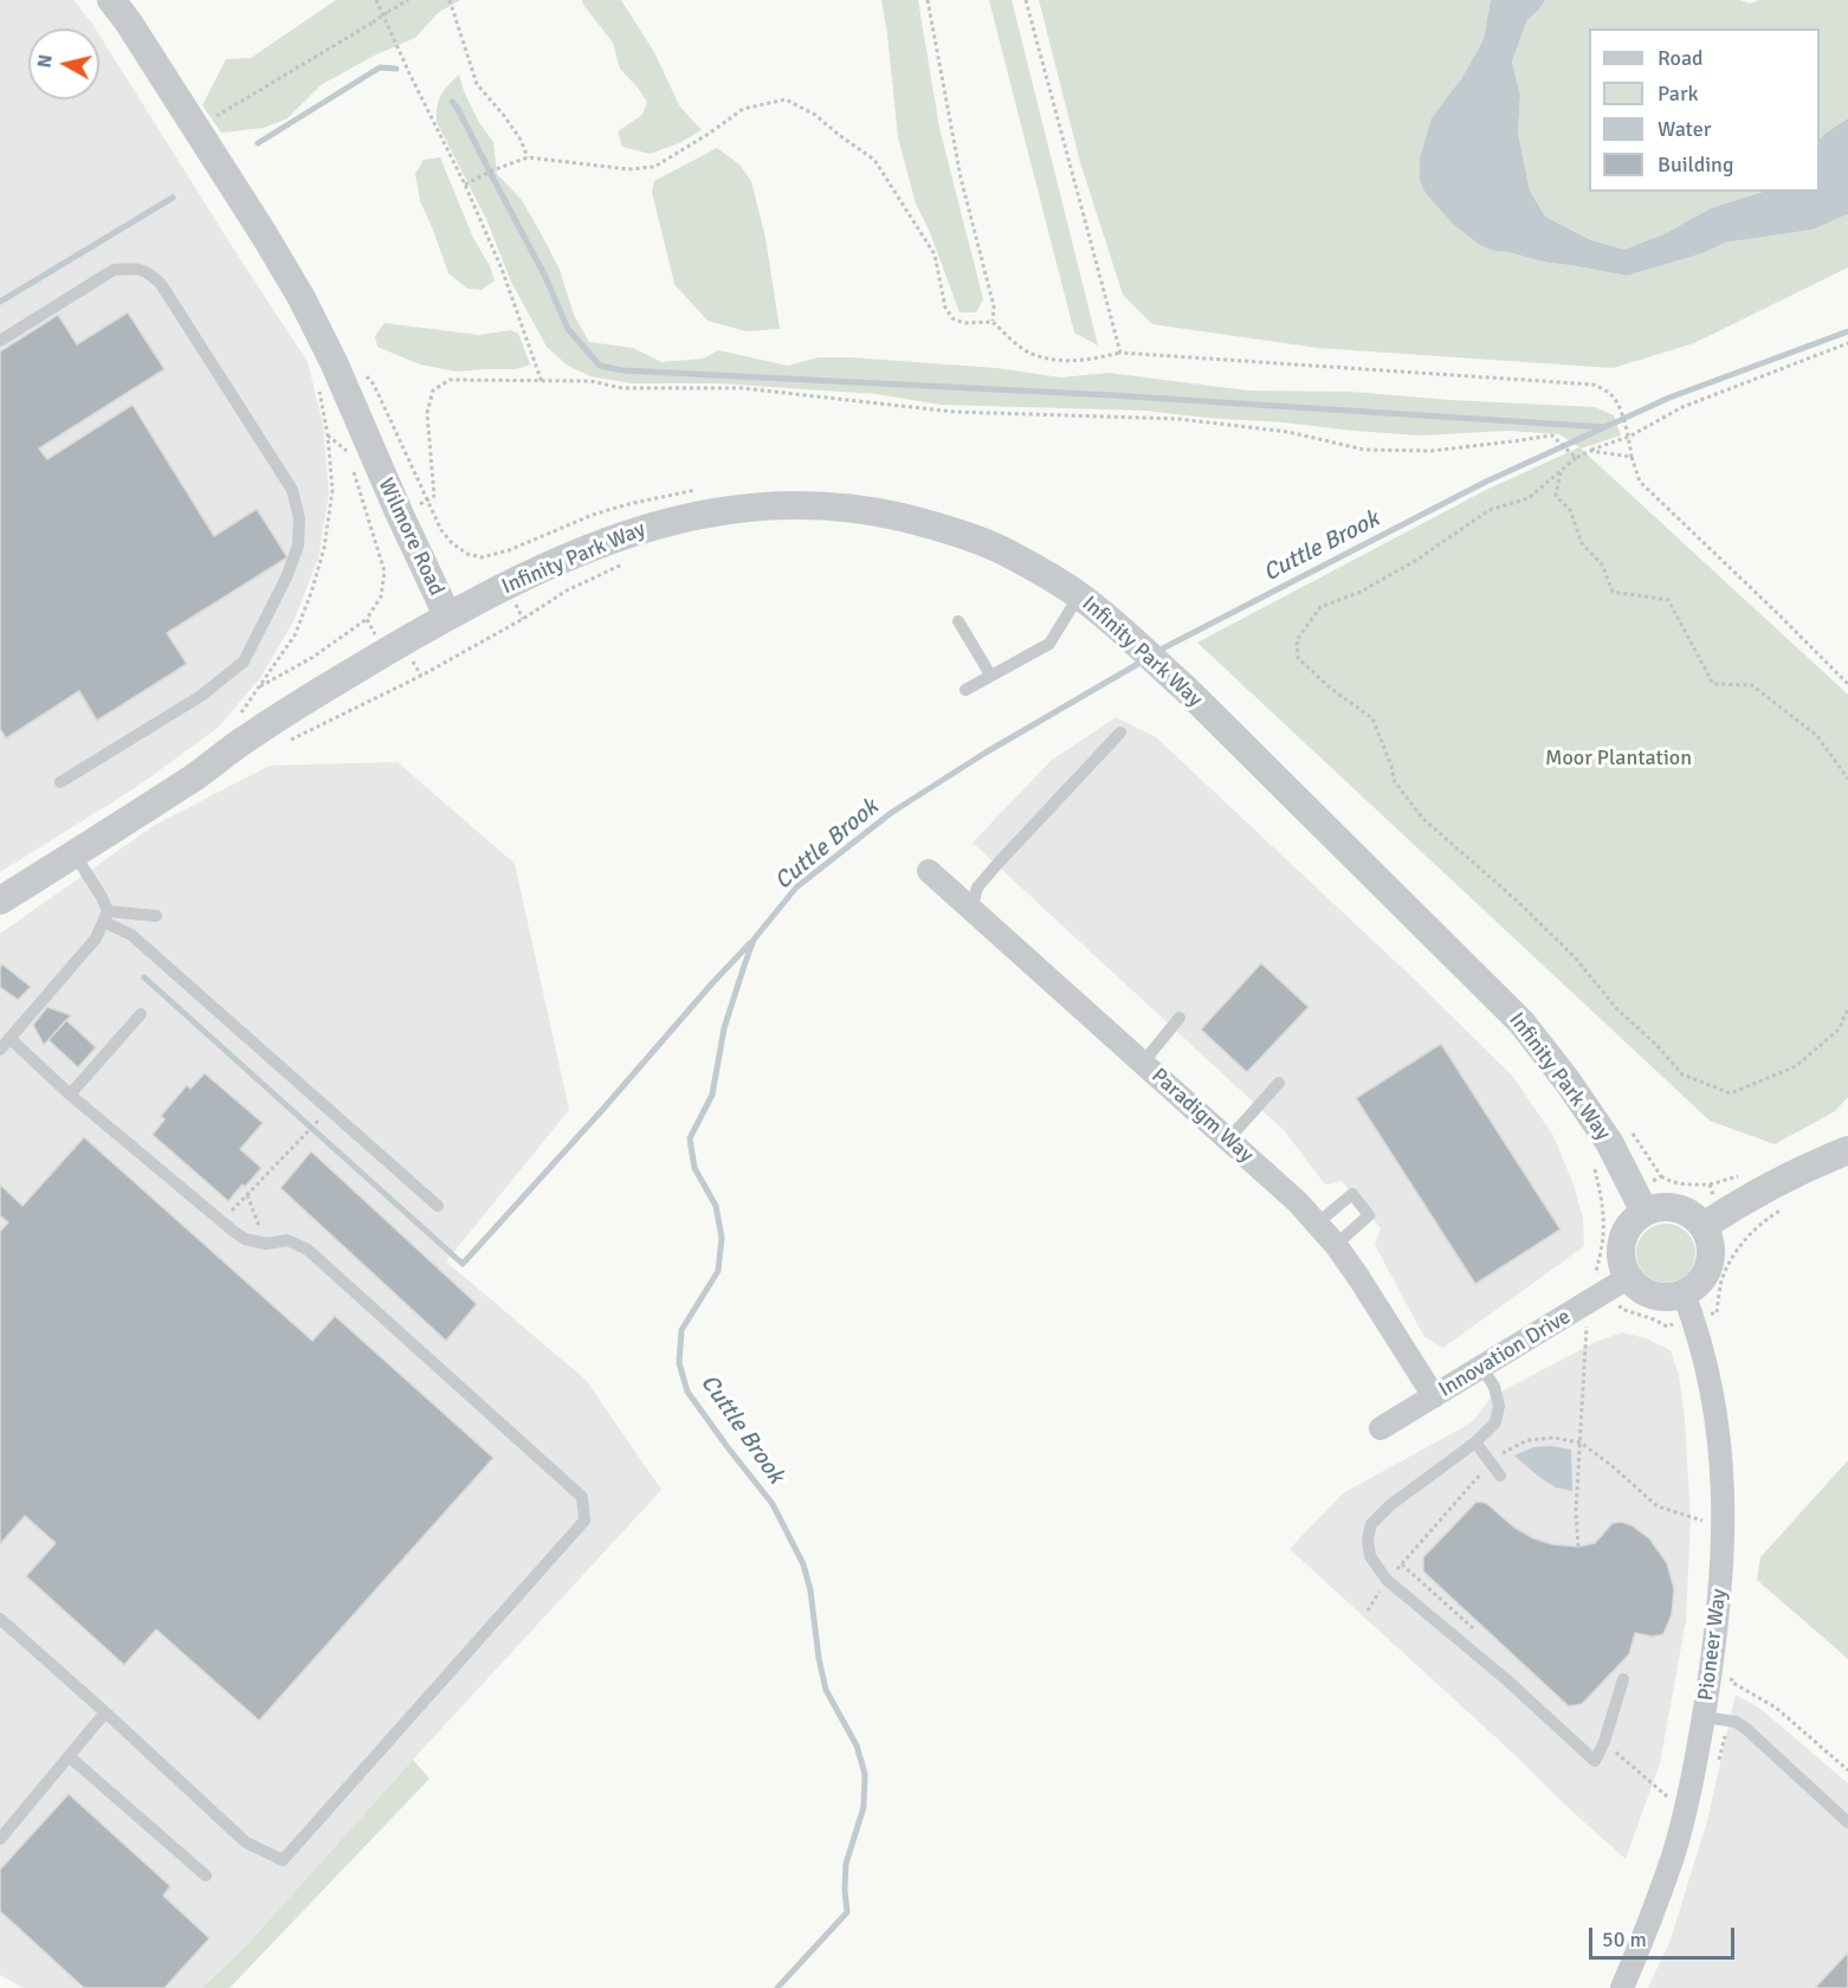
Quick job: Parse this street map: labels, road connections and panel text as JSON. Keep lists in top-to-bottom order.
{
  "streets": {
    "street": [
      "Wilmore Road",
      "Infinity Park Way",
      "Paradigm Way",
      "Innovation Drive",
      "Pioneer Way"
    ]
  },
  "crossings": [
    ["Wilmore Road", "Infinity Park Way"],
    ["Infinity Park Way", "Innovation Drive"],
    ["Infinity Park Way", "Pioneer Way"],
    ["Paradigm Way", "Innovation Drive"],
    ["Innovation Drive", "Pioneer Way"]
  ],
  "water": ["Cuttle Brook"],
  "parks": ["Moor Plantation"],
  "legend": [
    "Road",
    "Park",
    "Water",
    "Building"
  ],
  "scale_bar": "50 m",
  "north": "left"
}
